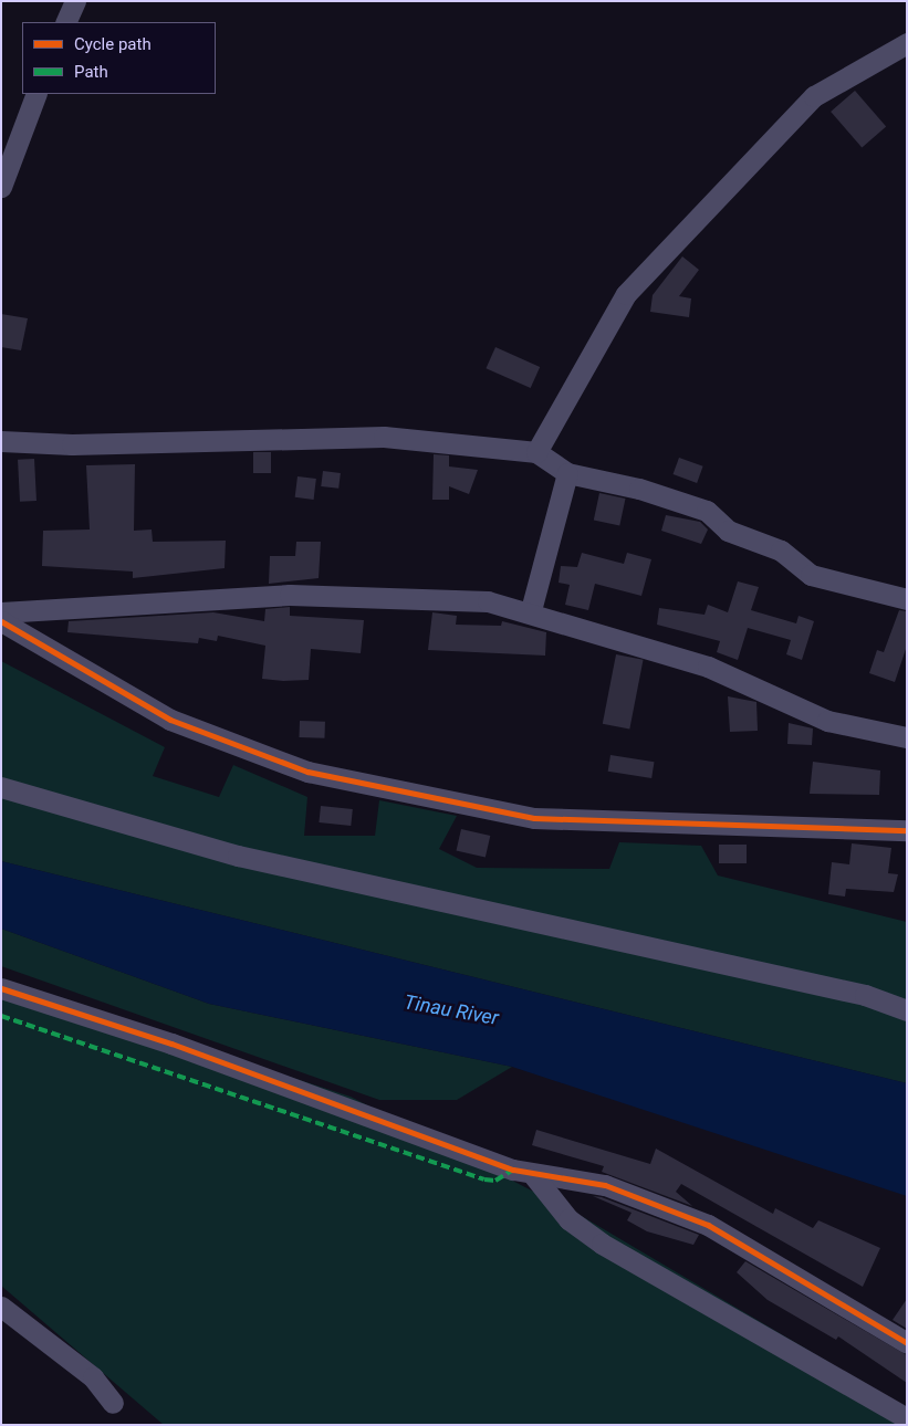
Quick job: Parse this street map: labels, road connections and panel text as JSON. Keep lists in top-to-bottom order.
{
  "water": ["Tinau River"],
  "legend": ["Cycle path", "Path"]
}
